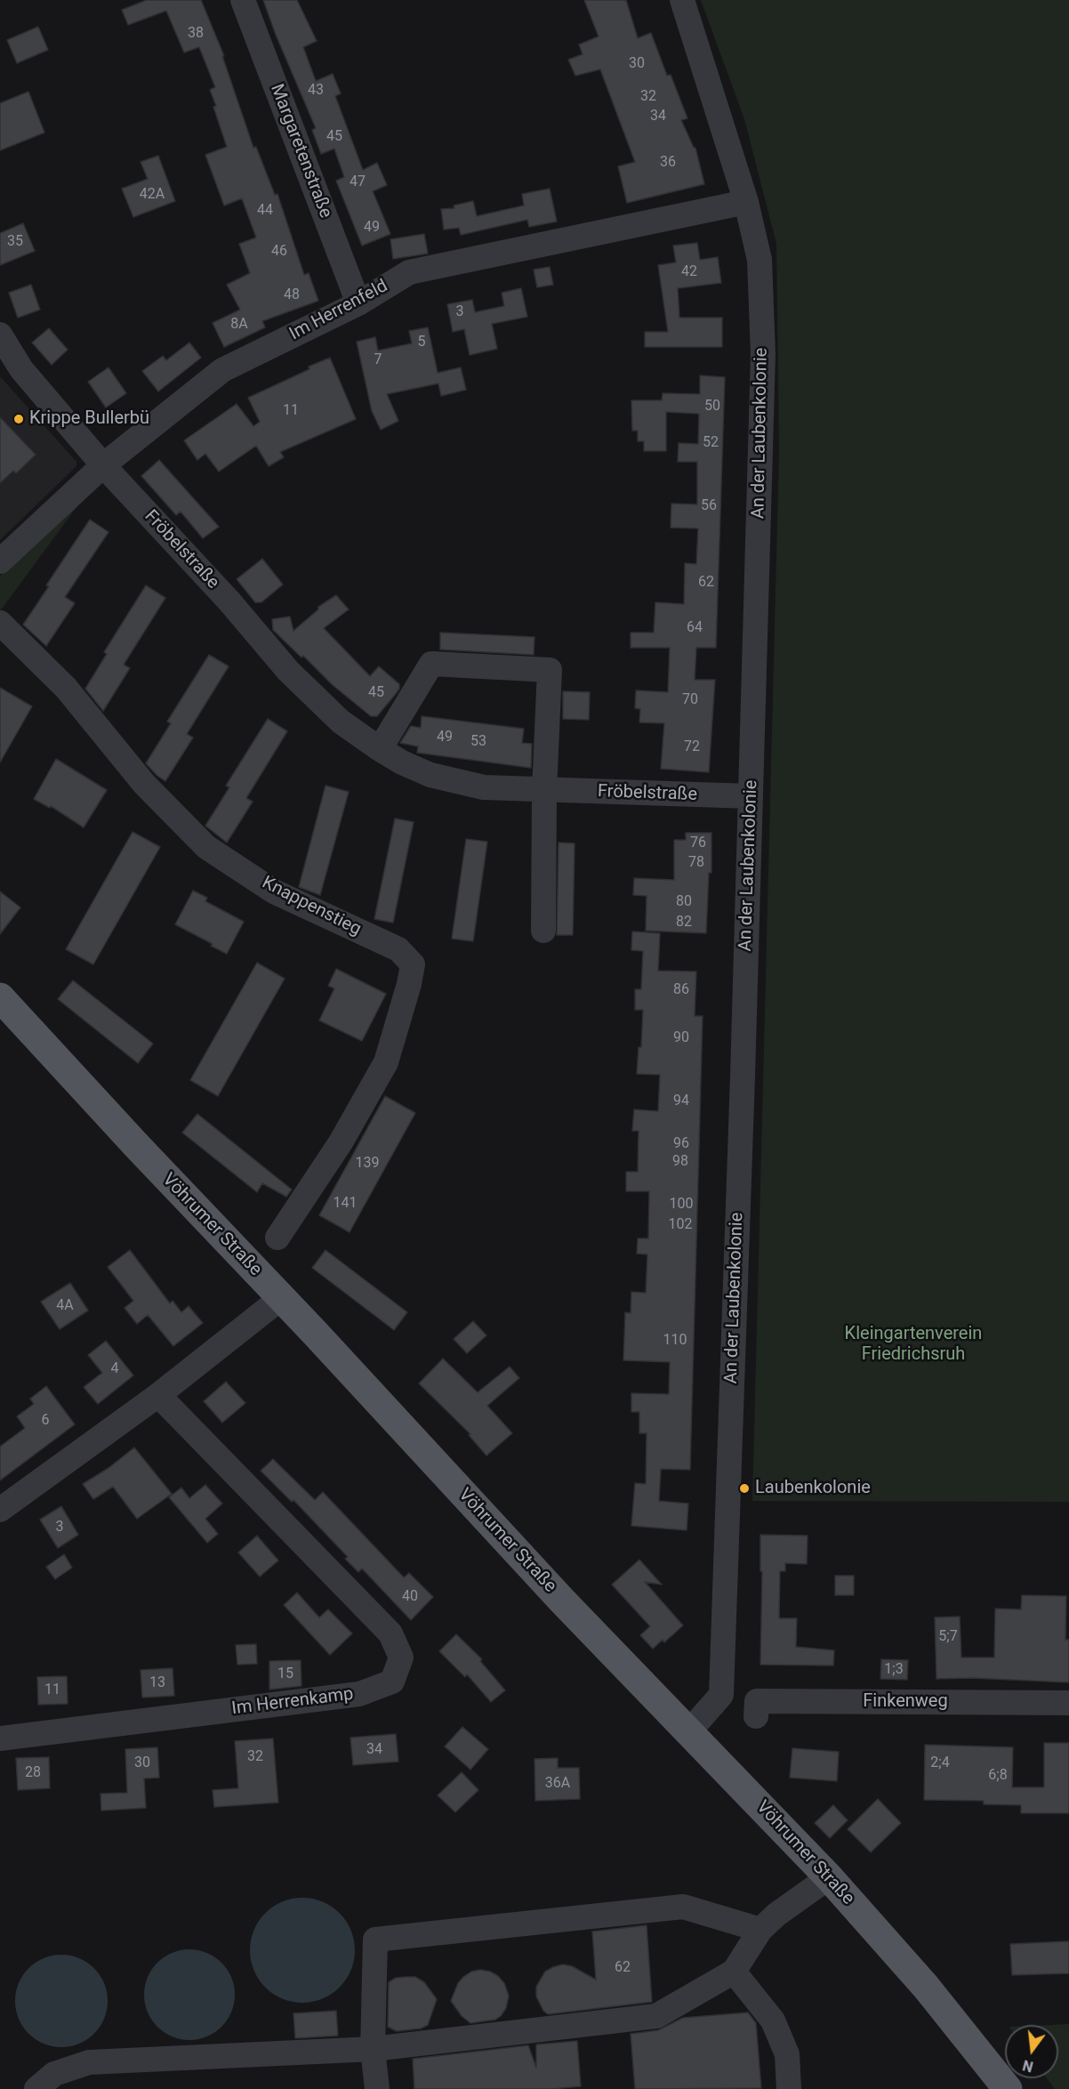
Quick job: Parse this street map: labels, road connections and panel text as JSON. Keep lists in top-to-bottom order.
{
  "streets": {
    "main road": ["Vöhrumer Straße"],
    "street": [
      "Margaretenstraße",
      "Im Herrenfeld",
      "An der Laubenkolonie",
      "Fröbelstraße",
      "Knappenstieg",
      "Im Herrenkamp",
      "Finkenweg"
    ]
  },
  "crossings": [
    ["Margaretenstraße", "Im Herrenfeld"],
    ["Im Herrenfeld", "An der Laubenkolonie"],
    ["Im Herrenfeld", "Fröbelstraße"],
    ["An der Laubenkolonie", "Fröbelstraße"],
    ["An der Laubenkolonie", "Vöhrumer Straße"]
  ],
  "parks": ["Kleingartenverein Friedrichsruh"],
  "places": ["Krippe Bullerbü", "Laubenkolonie"],
  "house_numbers": [
    "38",
    "30",
    "43",
    "32",
    "34",
    "45",
    "36",
    "47",
    "42A",
    "44",
    "49",
    "35",
    "46",
    "42",
    "48",
    "3",
    "8A",
    "5",
    "7",
    "50",
    "11",
    "52",
    "56",
    "62",
    "64",
    "45",
    "70",
    "49",
    "53",
    "72",
    "76",
    "78",
    "80",
    "82",
    "86",
    "90",
    "94",
    "96",
    "98",
    "139",
    "141",
    "100",
    "102",
    "4A",
    "110",
    "4",
    "6",
    "3",
    "40",
    "5;7",
    "1;3",
    "15",
    "13",
    "11",
    "34",
    "32",
    "30",
    "2;4",
    "28",
    "6;8",
    "36A",
    "62"
  ],
  "north": "bottom"
}
